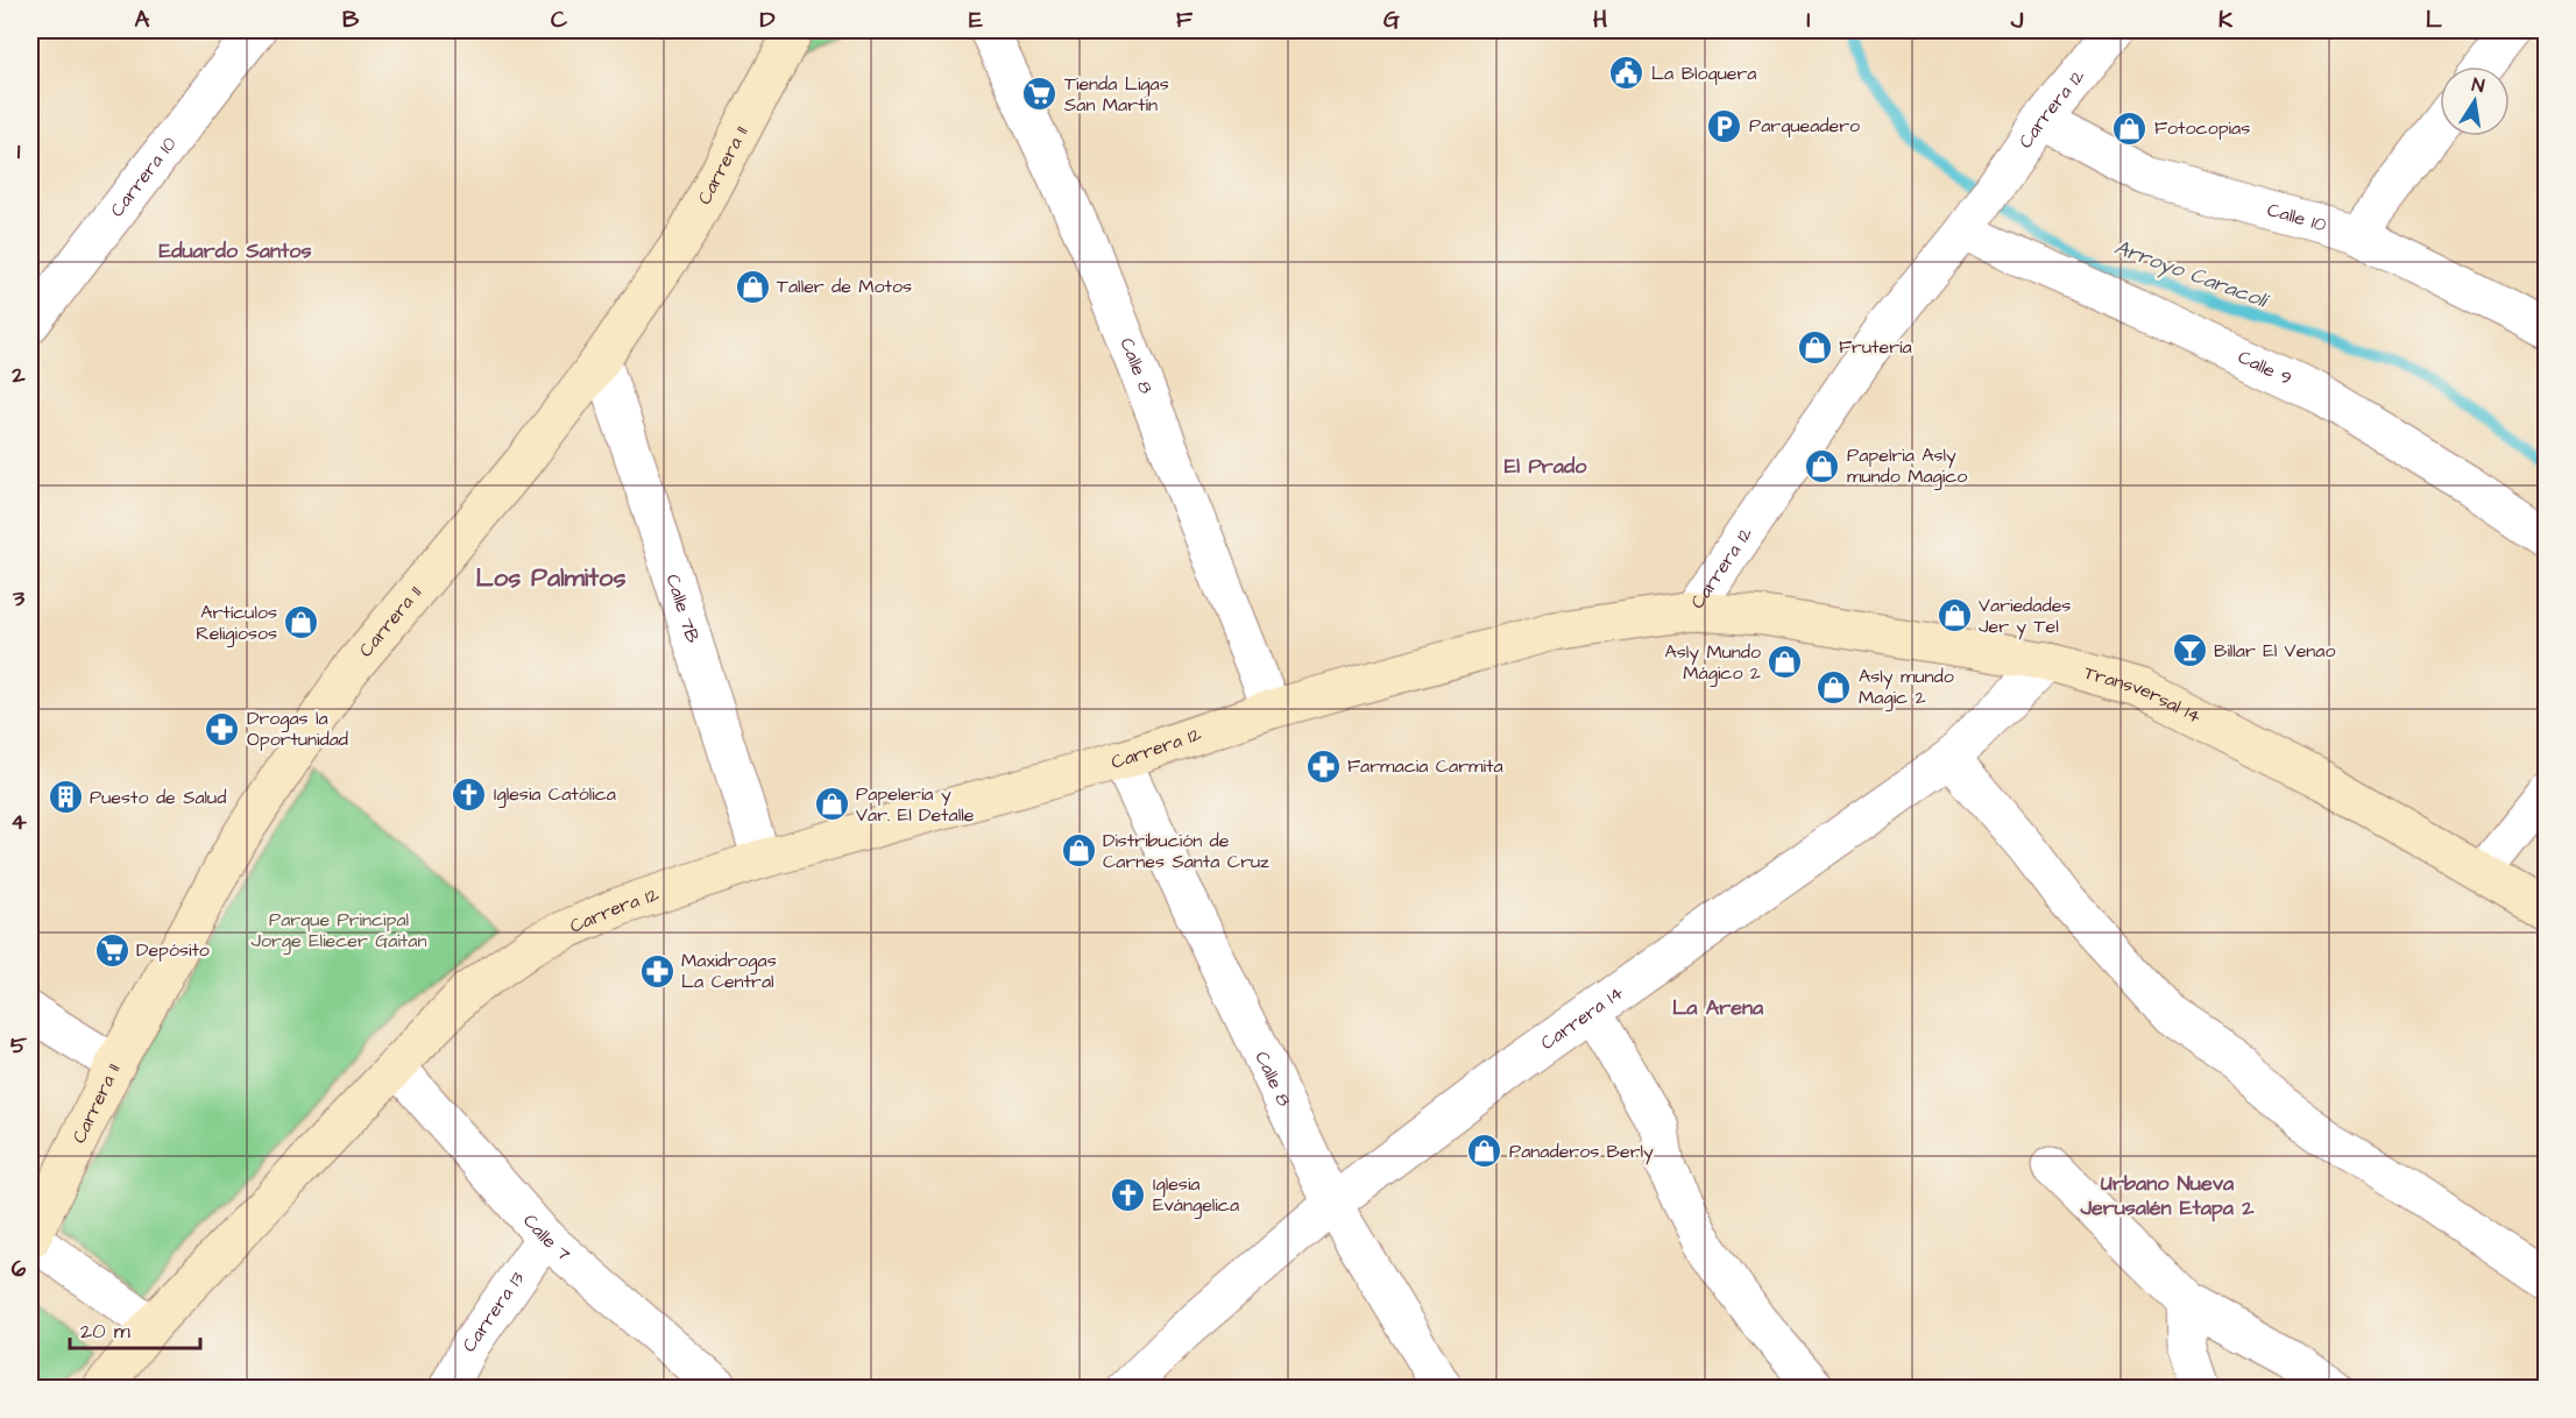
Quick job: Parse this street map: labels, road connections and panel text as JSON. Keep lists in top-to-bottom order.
{
  "streets": {
    "street": [
      "Carrera 12",
      "Carrera 11",
      "Carrera 10",
      "Calle 10",
      "Calle 8",
      "Calle 9",
      "Calle 7B",
      "Transversal 14",
      "Carrera 14",
      "Calle 7",
      "Carrera 13"
    ]
  },
  "crossings": [
    ["Carrera 12", "Calle 10"],
    ["Carrera 12", "Calle 8"],
    ["Carrera 12", "Calle 9"],
    ["Carrera 12", "Calle 7B"],
    ["Carrera 12", "Transversal 14"],
    ["Carrera 12", "Calle 7"],
    ["Carrera 11", "Calle 7B"],
    ["Calle 8", "Carrera 14"],
    ["Transversal 14", "Carrera 14"],
    ["Calle 7", "Carrera 13"]
  ],
  "districts": [
    "Eduardo Santos",
    "El Prado",
    "Los Palmitos",
    "La Arena",
    "Urbano Nueva Jerusalén Etapa 2"
  ],
  "water": ["Arroyo Caracolí"],
  "parks": ["Parque Principal Jorge Eliecer Gaitan"],
  "places": {
    "public building": ["La Bloquera"],
    "supermarket": ["Tienda Ligas San Martín", "Depósito"],
    "parking": ["Parqueadero"],
    "shop": [
      "Fotocopias",
      "Taller de Motos",
      "Frutería",
      "Papelria Asly mundo Magico",
      "Variedades Jer y Tel",
      "Artículos Religiosos",
      "Asly Mundo Mágico 2",
      "Asly mundo Magic 2",
      "Papelería y Var. El Detalle",
      "Distribución de Carnes Santa Cruz",
      "Panaderos Berly"
    ],
    "bar": ["Billar El Venao"],
    "pharmacy": ["Drogas la Oportunidad", "Farmacia Carmita", "Maxidrogas La Central"],
    "church": ["Iglesia Católica", "Iglesia Evángelica"],
    "building": ["Puesto de Salud"]
  },
  "scale_bar": "20 m",
  "north": "top",
  "grid": {
    "columns": [
      "A",
      "B",
      "C",
      "D",
      "E",
      "F",
      "G",
      "H",
      "I",
      "J",
      "K",
      "L"
    ],
    "rows": [
      "1",
      "2",
      "3",
      "4",
      "5",
      "6"
    ]
  }
}
